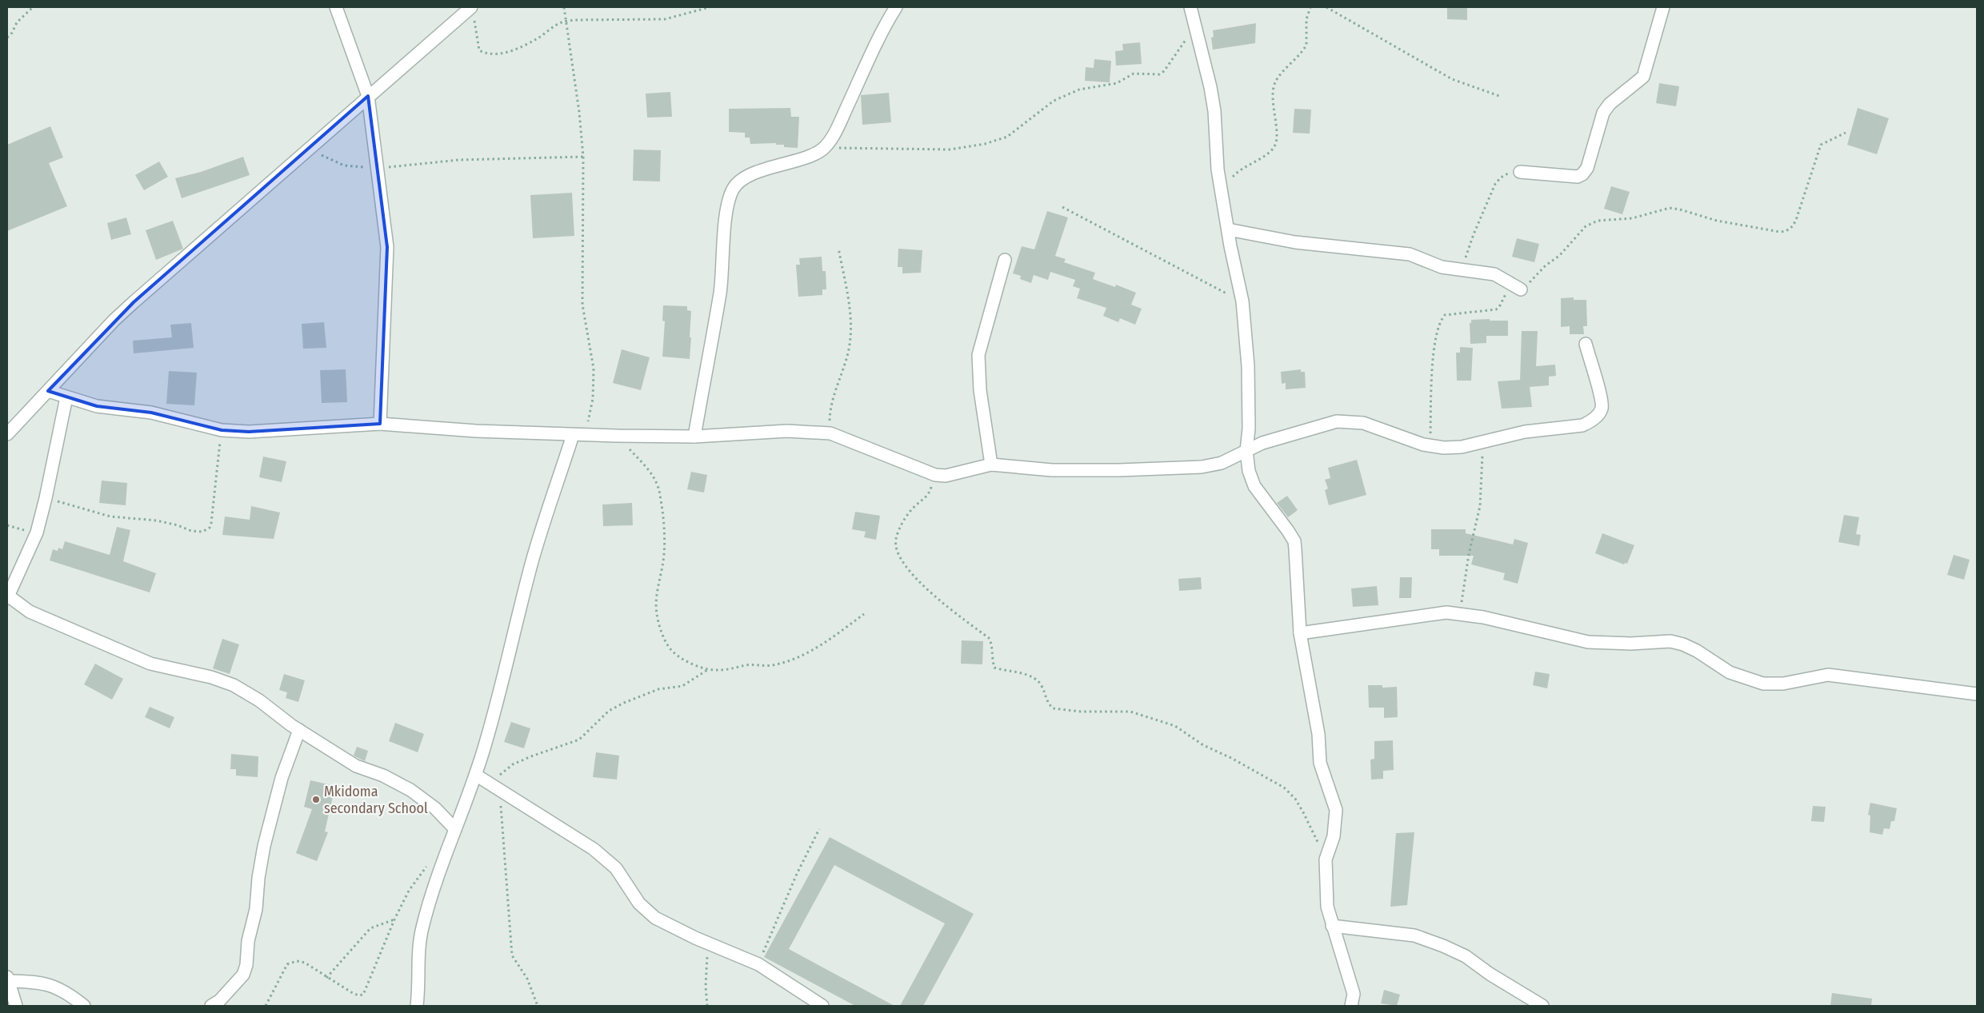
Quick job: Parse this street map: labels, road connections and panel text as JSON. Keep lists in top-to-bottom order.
{
  "places": ["Mkidoma secondary School"]
}
